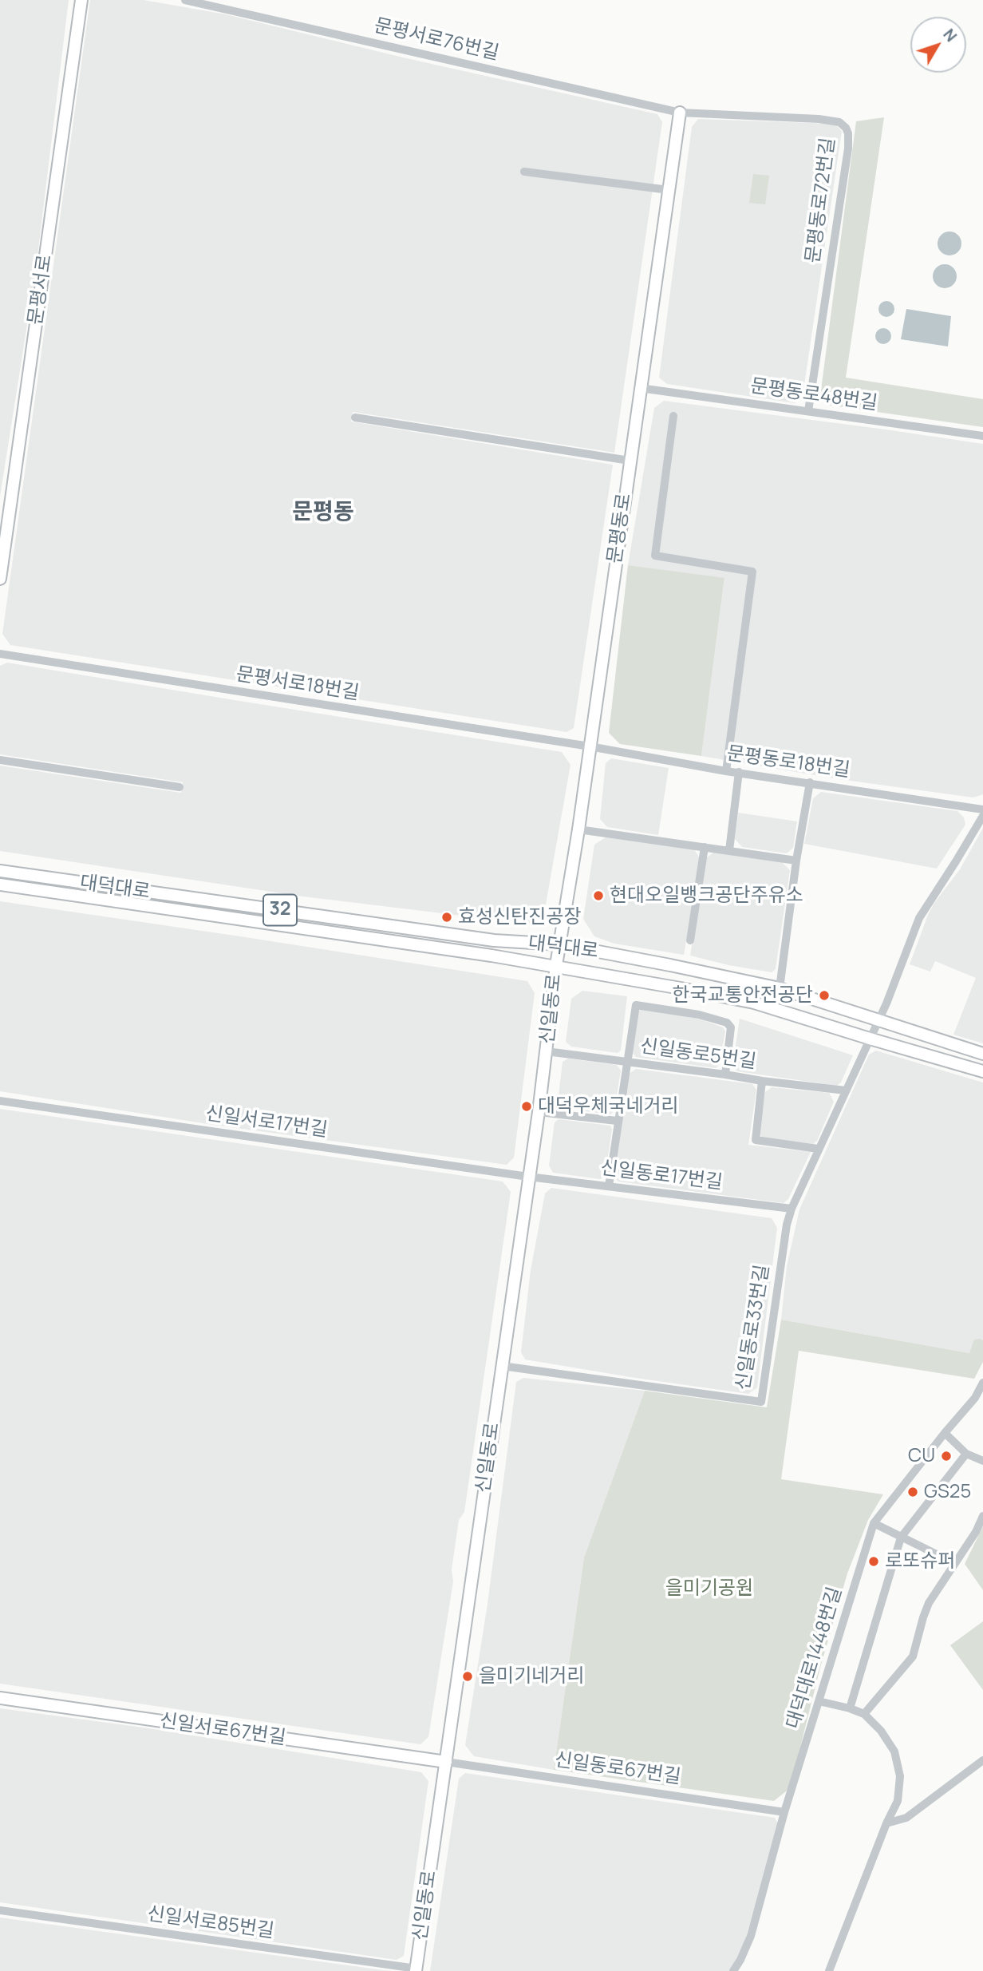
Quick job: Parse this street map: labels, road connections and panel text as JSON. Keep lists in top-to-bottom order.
{
  "streets": {
    "main road": [
      "문평서로",
      "문평동로",
      "대덕대로",
      "32",
      "신일동로",
      "신일서로67번길"
    ],
    "street": [
      "문평서로76번길",
      "문평동로72번길",
      "문평동로48번길",
      "문평서로18번길",
      "문평동로18번길",
      "신일동로5번길",
      "신일서로17번길",
      "신일동로17번길",
      "신일동로33번길",
      "대덕대로1448번길",
      "신일동로67번길",
      "신일서로85번길"
    ]
  },
  "crossings": [
    ["문평서로76번길", "문평동로72번길"],
    ["문평서로76번길", "문평동로"],
    ["문평동로72번길", "문평동로48번길"],
    ["문평동로72번길", "문평동로"],
    ["문평동로48번길", "문평동로"],
    ["문평동로", "문평서로18번길"],
    ["문평동로", "문평동로18번길"],
    ["문평동로", "대덕대로"],
    ["문평동로", "신일동로"],
    ["문평서로18번길", "문평동로18번길"],
    ["대덕대로", "신일동로"],
    ["대덕대로", "신일동로33번길"],
    ["신일동로", "신일동로5번길"],
    ["신일동로", "신일서로17번길"],
    ["신일동로", "신일동로17번길"],
    ["신일동로", "신일동로33번길"],
    ["신일동로", "신일서로67번길"],
    ["신일동로", "신일동로67번길"],
    ["신일동로", "신일서로85번길"],
    ["신일동로5번길", "신일동로33번길"],
    ["신일서로17번길", "신일동로17번길"],
    ["신일동로17번길", "신일동로33번길"],
    ["대덕대로1448번길", "신일동로67번길"],
    ["신일서로67번길", "신일동로67번길"]
  ],
  "districts": ["문평동"],
  "parks": ["을미기공원"],
  "places": [
    "현대오일뱅크공단주유소",
    "효성신탄진공장",
    "한국교통안전공단",
    "대덕우체국네거리",
    "CU",
    "GS25",
    "로또슈퍼",
    "을미기네거리"
  ],
  "north": "top right"
}
